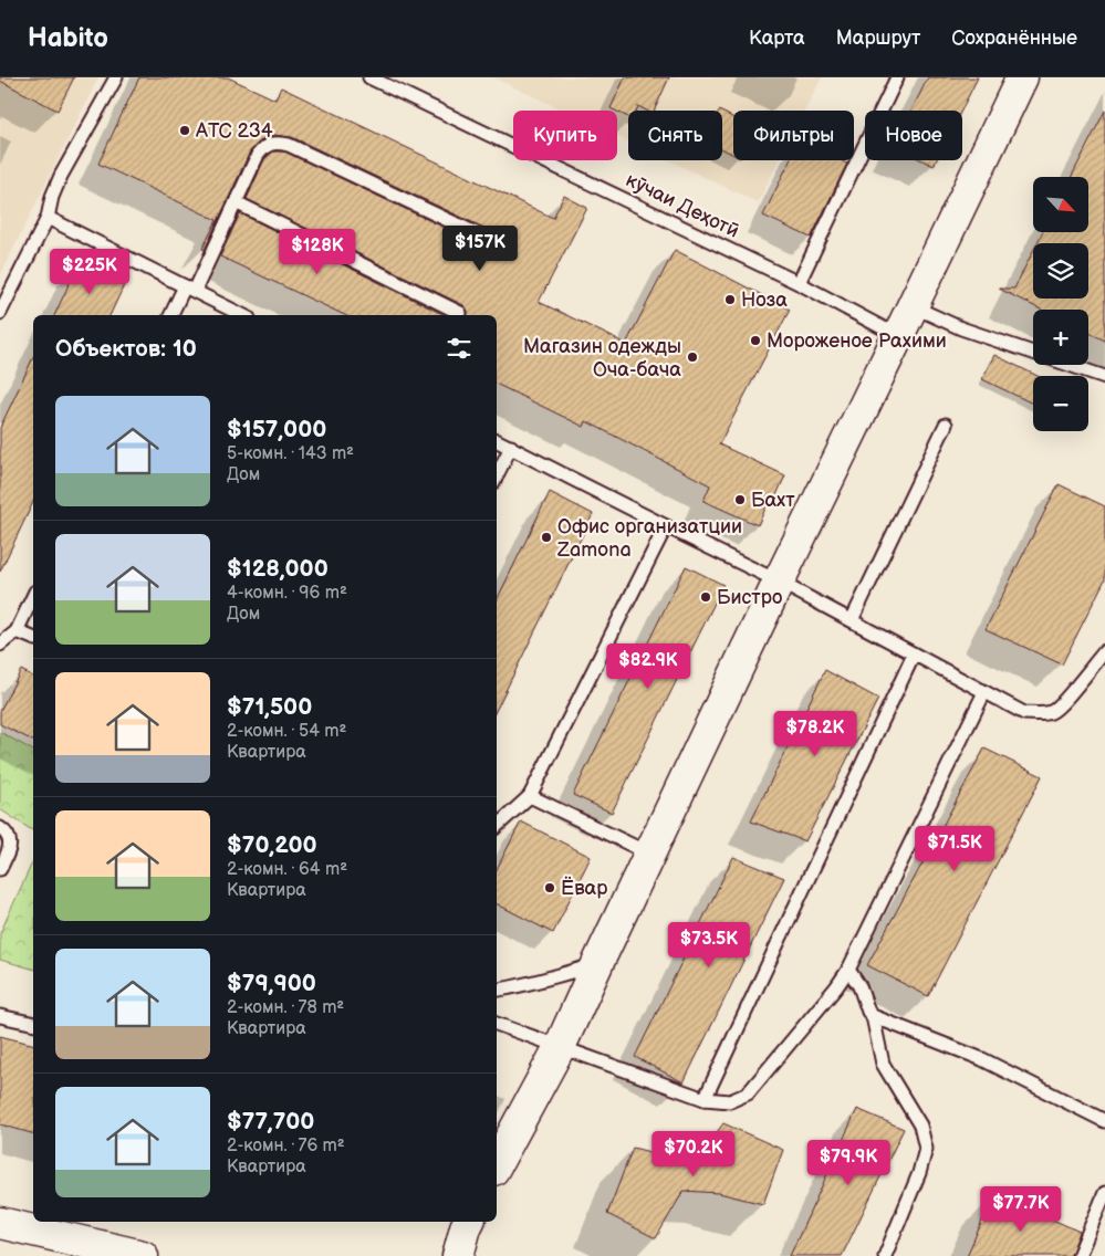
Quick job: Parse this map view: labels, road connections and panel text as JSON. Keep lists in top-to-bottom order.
{
  "streets": {
    "lane": ["кӯчаи Деҳотӣ"]
  },
  "places": [
    "АТС 234",
    "Ноза",
    "Мороженое Рахими",
    "Магазин одежды Оча-бача",
    "Бахт",
    "Офис организатции Zamona",
    "Бистро",
    "Ёвар"
  ],
  "north": "bottom right",
  "page": {
    "header": "Habito",
    "nav": ["Карта", "Маршрут", "Сохранённые"],
    "chip": [
      "Купить",
      "Снять",
      "Фильтры",
      "Новое"
    ],
    "map_buttons": ["+", "−"],
    "price": [
      "$157K",
      "$128K",
      "$225K",
      "$82.9K",
      "$78.2K",
      "$71.5K",
      "$73.5K",
      "$70.2K",
      "$79.9K",
      "$77.7K"
    ],
    "heading": "Объектов: 10",
    "list": [
      {
        "name": "$157,000",
        "note": "5-комн. · 143 m² · Дом"
      },
      {
        "name": "$128,000",
        "note": "4-комн. · 96 m² · Дом"
      },
      {
        "name": "$71,500",
        "note": "2-комн. · 54 m² · Квартира"
      },
      {
        "name": "$70,200",
        "note": "2-комн. · 64 m² · Квартира"
      },
      {
        "name": "$79,900",
        "note": "2-комн. · 78 m² · Квартира"
      },
      {
        "name": "$77,700",
        "note": "2-комн. · 76 m² · Квартира"
      }
    ]
  }
}
